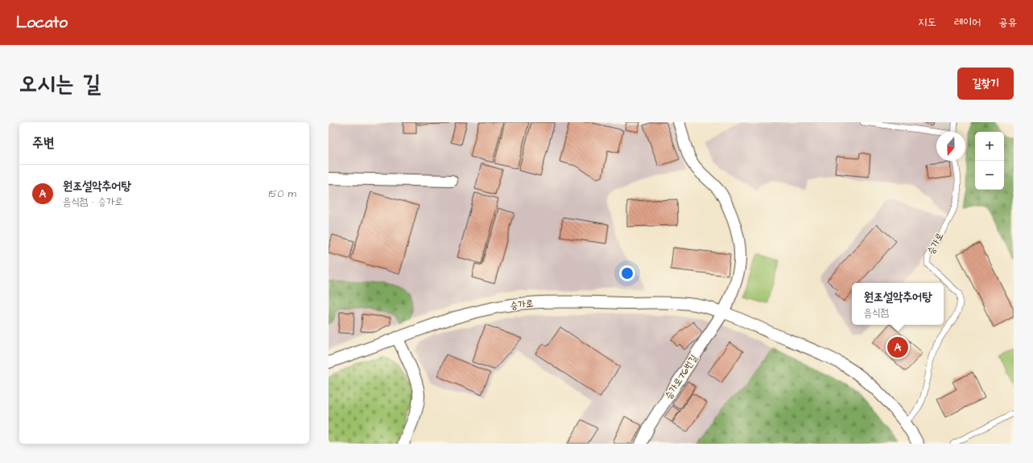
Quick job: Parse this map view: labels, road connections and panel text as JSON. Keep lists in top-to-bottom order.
{
  "streets": {
    "street": ["승가로", "승가로76번길"]
  },
  "crossings": [
    ["승가로", "승가로76번길"]
  ],
  "north": "bottom",
  "page": {
    "header": "Locato",
    "nav": ["지도", "레이어", "공유"],
    "buttons": "길찾기",
    "title": "오시는 길",
    "heading": "주변",
    "map_buttons": ["+", "−"],
    "list": [
      {
        "mark": "A",
        "name": "원조설악추어탕",
        "note": "음식점 · 승가로",
        "value": "150 m"
      }
    ],
    "popup": ["원조설악추어탕", "음식점"],
    "pins": "A"
  }
}
